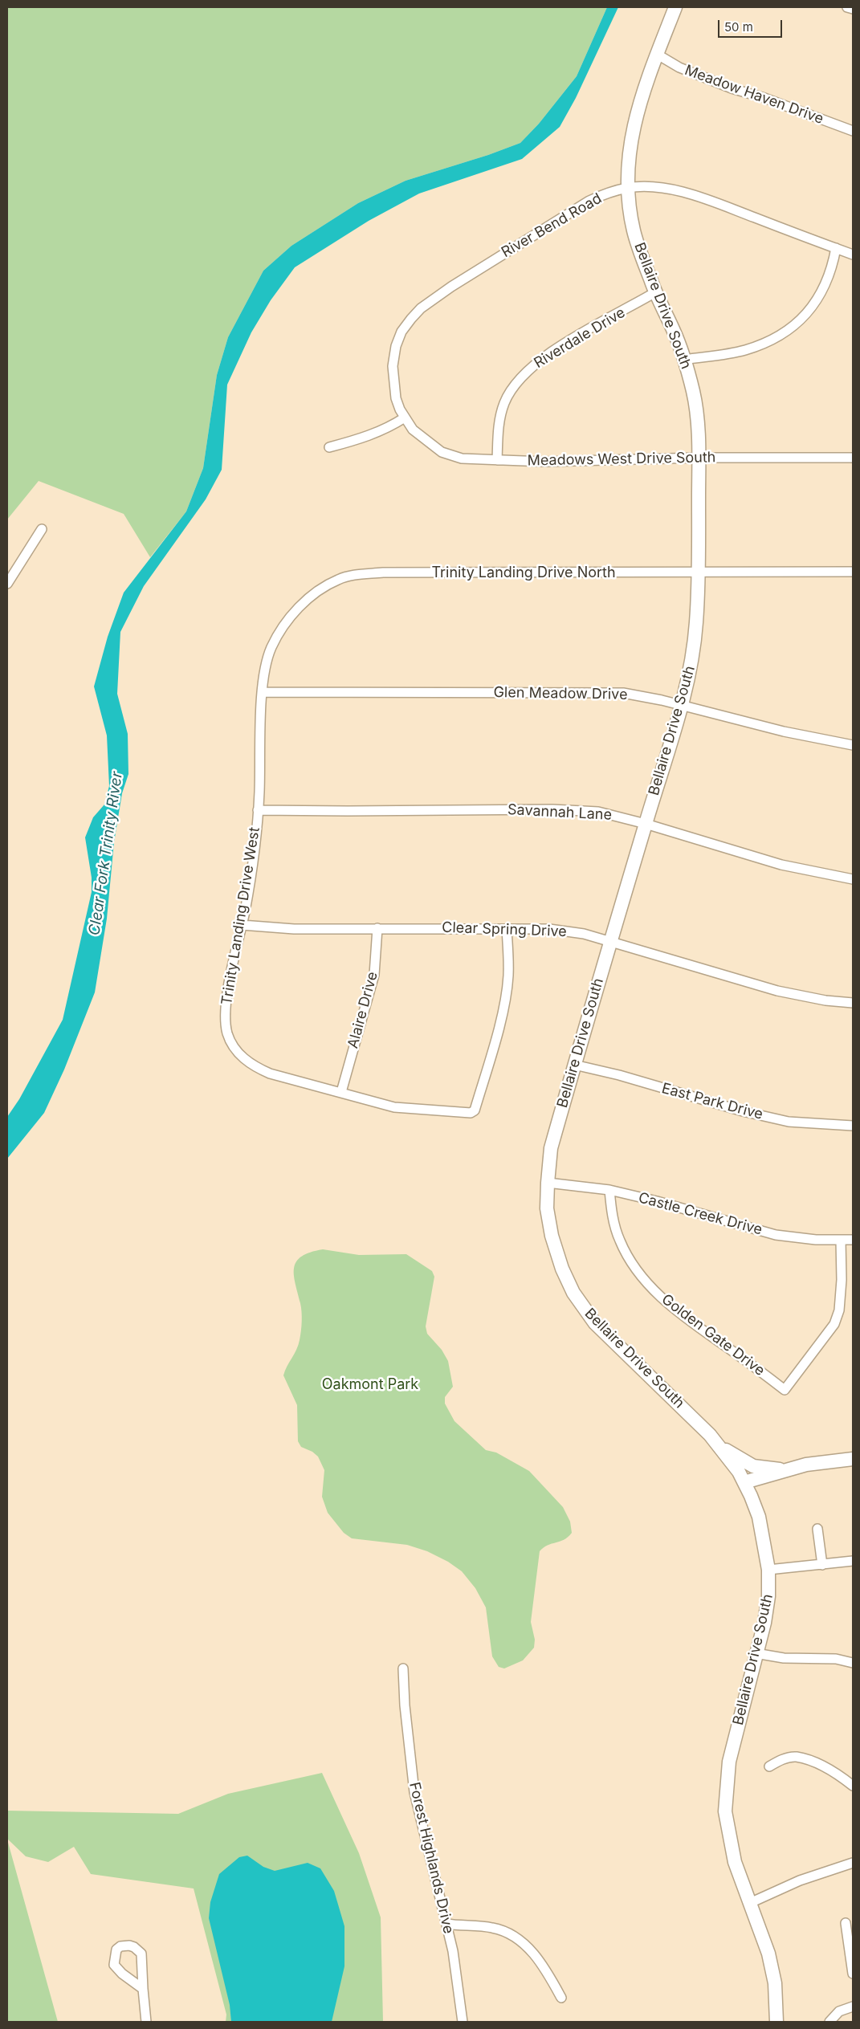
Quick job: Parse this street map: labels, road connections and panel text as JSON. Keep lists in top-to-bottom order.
{
  "streets": {
    "street": [
      "Meadow Haven Drive",
      "River Bend Road",
      "Bellaire Drive South",
      "Riverdale Drive",
      "Meadows West Drive South",
      "Trinity Landing Drive North",
      "Glen Meadow Drive",
      "Savannah Lane",
      "Trinity Landing Drive West",
      "Clear Spring Drive",
      "Alaire Drive",
      "East Park Drive",
      "Castle Creek Drive",
      "Golden Gate Drive",
      "Forest Highlands Drive"
    ]
  },
  "crossings": [
    ["Meadow Haven Drive", "Bellaire Drive South"],
    ["River Bend Road", "Bellaire Drive South"],
    ["River Bend Road", "Meadows West Drive South"],
    ["Bellaire Drive South", "Riverdale Drive"],
    ["Bellaire Drive South", "Meadows West Drive South"],
    ["Bellaire Drive South", "Trinity Landing Drive North"],
    ["Bellaire Drive South", "Glen Meadow Drive"],
    ["Bellaire Drive South", "Savannah Lane"],
    ["Bellaire Drive South", "Clear Spring Drive"],
    ["Bellaire Drive South", "East Park Drive"],
    ["Bellaire Drive South", "Castle Creek Drive"],
    ["Riverdale Drive", "Meadows West Drive South"],
    ["Trinity Landing Drive North", "Glen Meadow Drive"],
    ["Trinity Landing Drive North", "Trinity Landing Drive West"],
    ["Glen Meadow Drive", "Trinity Landing Drive West"],
    ["Savannah Lane", "Trinity Landing Drive West"],
    ["Trinity Landing Drive West", "Clear Spring Drive"],
    ["Trinity Landing Drive West", "Alaire Drive"],
    ["Clear Spring Drive", "Alaire Drive"],
    ["Castle Creek Drive", "Golden Gate Drive"]
  ],
  "water": ["Clear Fork Trinity River"],
  "parks": ["Oakmont Park"],
  "scale_bar": "50 m"
}
